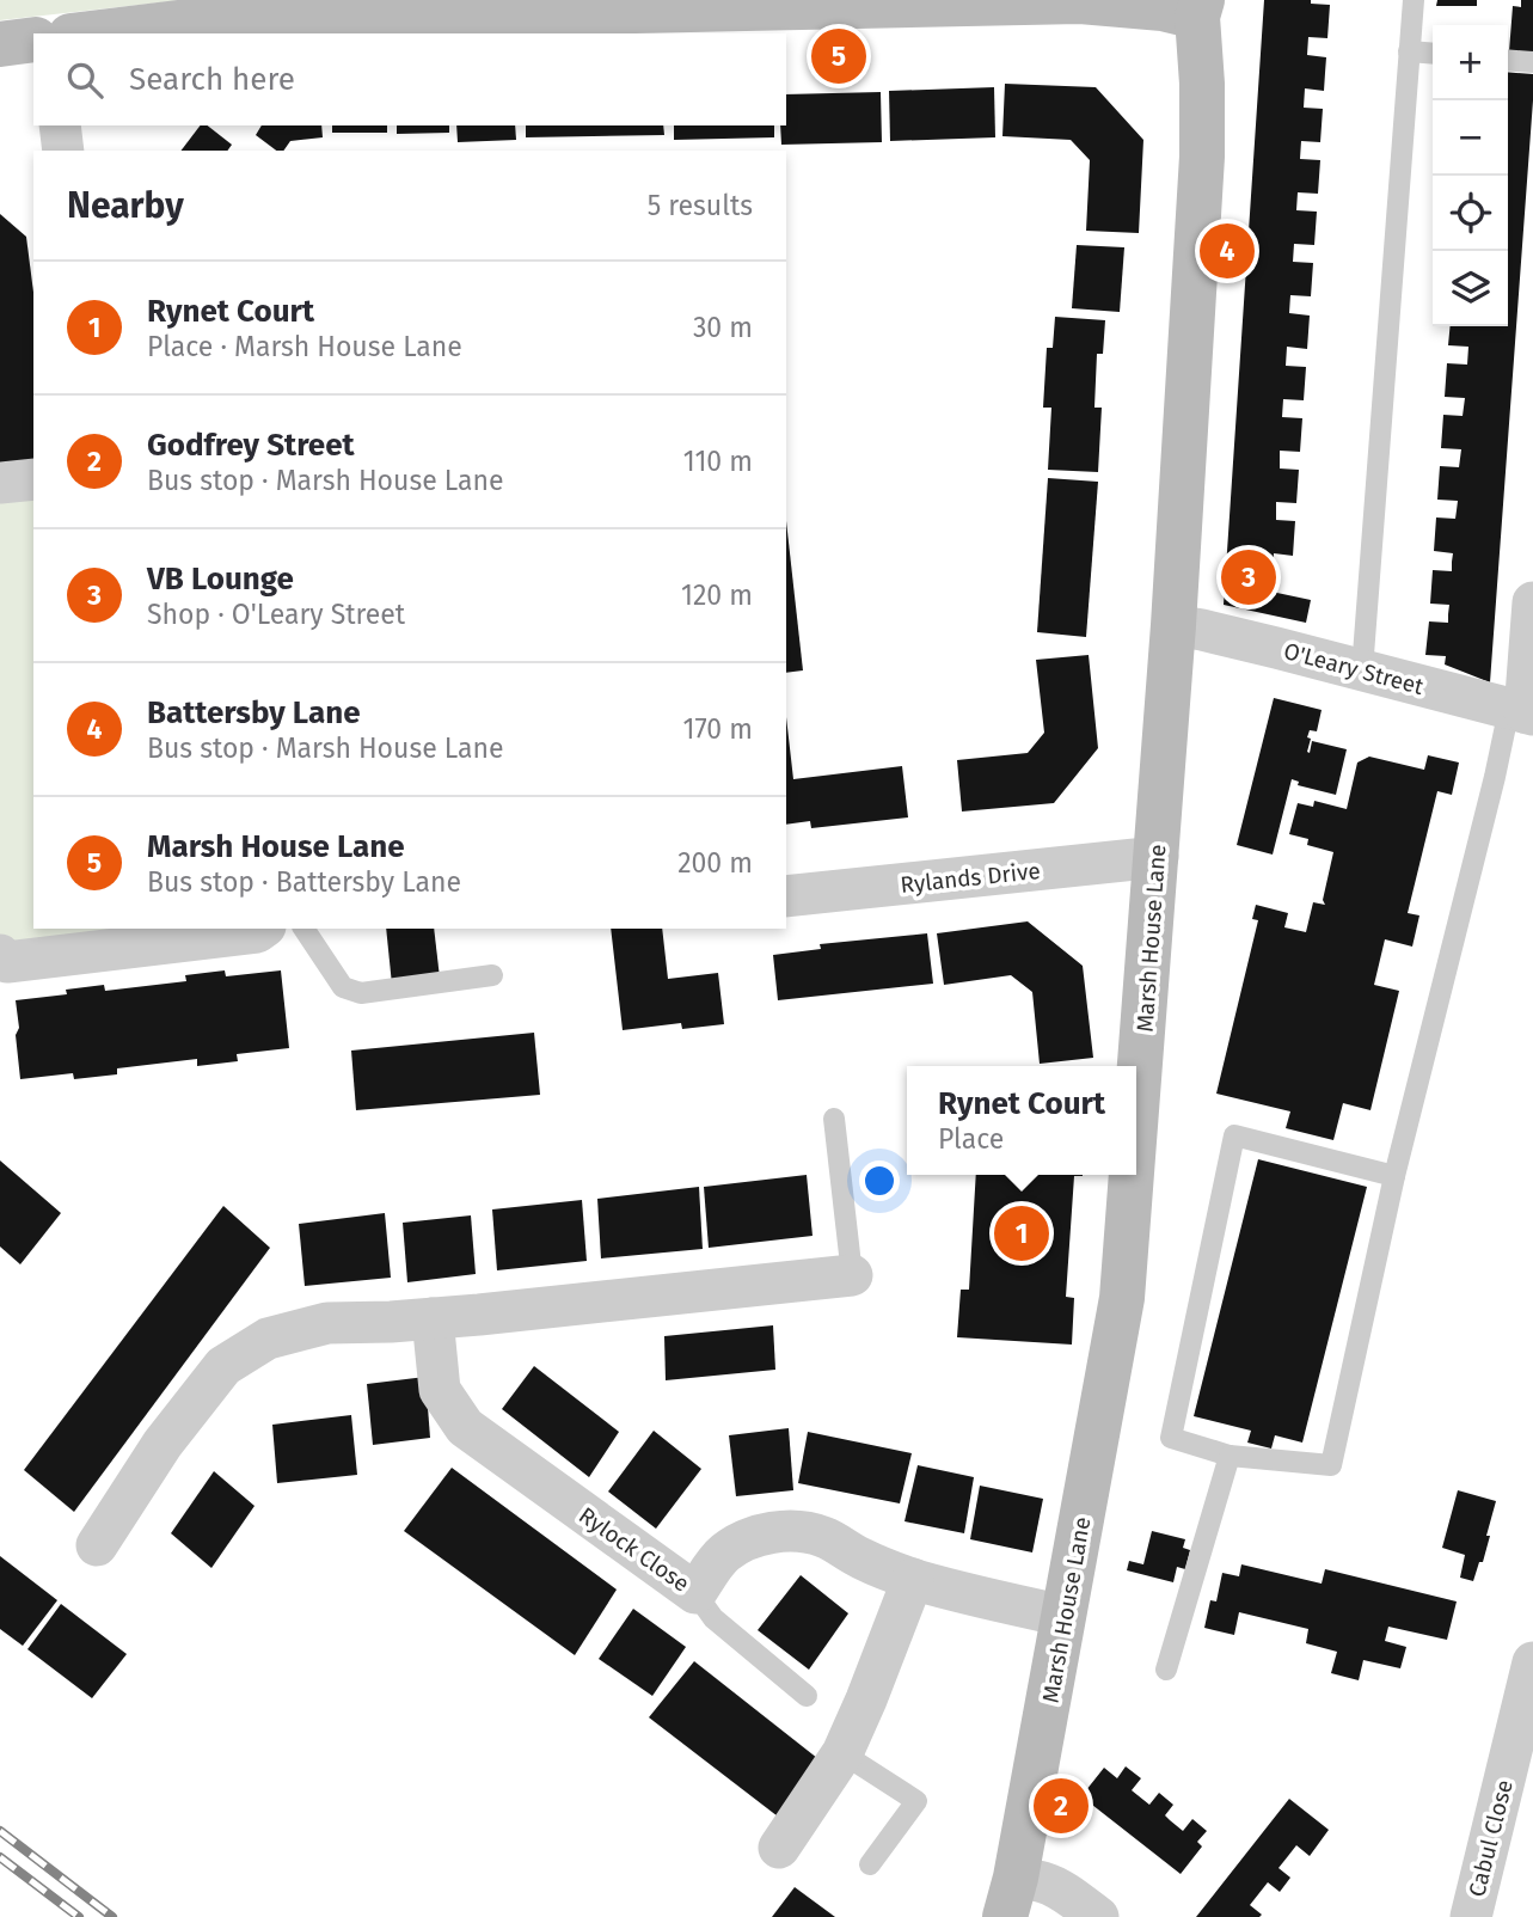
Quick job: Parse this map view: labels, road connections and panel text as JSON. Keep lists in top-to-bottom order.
{
  "streets": {
    "street": [
      "O'Leary Street",
      "Rylands Drive",
      "Marsh House Lane",
      "Rylock Close",
      "Cabul Close"
    ]
  },
  "crossings": [
    ["O'Leary Street", "Marsh House Lane"],
    ["Rylands Drive", "Marsh House Lane"],
    ["Marsh House Lane", "Rylock Close"]
  ],
  "page": {
    "pins": [
      "5",
      "4",
      "3",
      "1",
      "2"
    ],
    "map_buttons": ["+", "−"],
    "search": "Search here",
    "heading": ["Nearby", "5 results"],
    "list": [
      {
        "mark": "1",
        "name": "Rynet Court",
        "note": "Place · Marsh House Lane",
        "value": "30 m"
      },
      {
        "mark": "2",
        "name": "Godfrey Street",
        "note": "Bus stop · Marsh House Lane",
        "value": "110 m"
      },
      {
        "mark": "3",
        "name": "VB Lounge",
        "note": "Shop · O'Leary Street",
        "value": "120 m"
      },
      {
        "mark": "4",
        "name": "Battersby Lane",
        "note": "Bus stop · Marsh House Lane",
        "value": "170 m"
      },
      {
        "mark": "5",
        "name": "Marsh House Lane",
        "note": "Bus stop · Battersby Lane",
        "value": "200 m"
      }
    ],
    "popup": ["Rynet Court", "Place"]
  }
}
